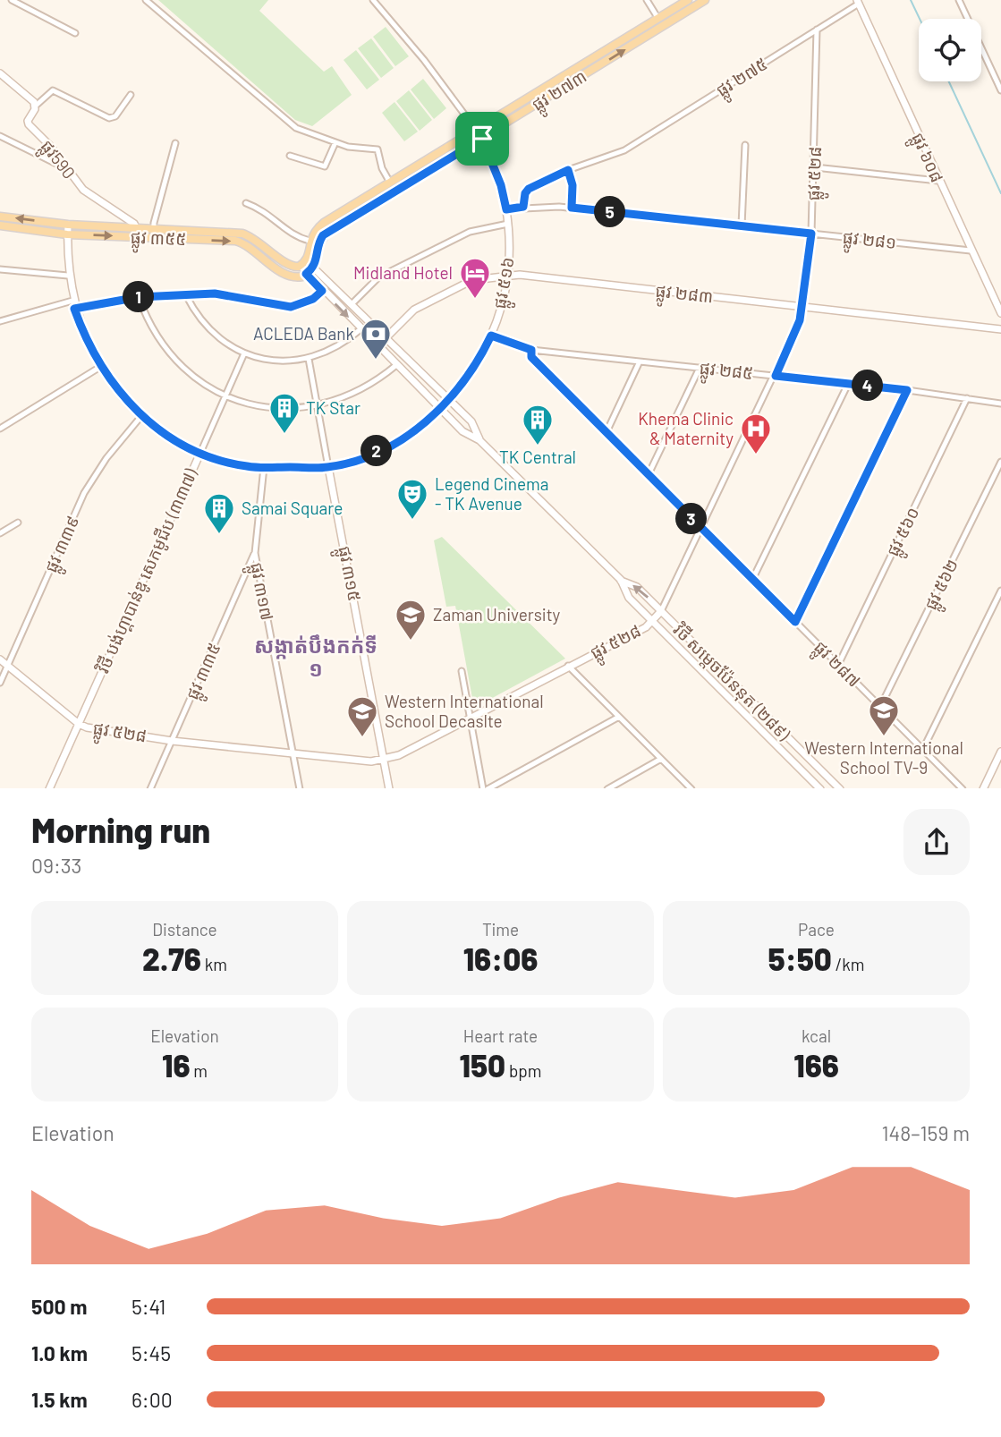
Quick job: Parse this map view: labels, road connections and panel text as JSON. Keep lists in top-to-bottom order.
{
  "streets": {
    "main road": ["ផ្លូវ ២៧៣", "ផ្លូវ ៣៥៥"],
    "street": [
      "ផ្លូវ ២៧៥",
      "ផ្លូវ ៦០៨",
      "ផ្លូវ590",
      "ផ្លូវ ៥២៨",
      "ផ្លូវ ២៨១",
      "ផ្លូវ ៥១៦",
      "ផ្លូវ ២៨៣",
      "ផ្លូវ ២៨៥",
      "ផ្លូវ ៥៦០",
      "ផ្លូវ ៣៣៩",
      "វិថី បង់ហ្គាបាន់ឌូ សេកមូជីប (៣៣៧)",
      "ផ្លូវ ៣១៥",
      "ផ្លូវ ៥៦២",
      "ផ្លូវ ៣១៧",
      "ផ្លូវ ២៨៧",
      "ផ្លូវ ៣៣៥",
      "វិថី សម្តេចប៉ែននុត (២៨៩)"
    ]
  },
  "crossings": [
    ["ផ្លូវ ២៧៥", "ផ្លូវ ៦០៨"],
    ["ផ្លូវ ២៧៥", "ផ្លូវ ៥២៨"],
    ["ផ្លូវ ២៧៥", "ផ្លូវ ២៨១"],
    ["ផ្លូវ ២៧៣", "ផ្លូវ ៥១៦"],
    ["ផ្លូវ ២៧៣", "វិថី សម្តេចប៉ែននុត (២៨៩)"],
    ["ផ្លូវ ៦០៨", "ផ្លូវ ២៨១"],
    ["ផ្លូវ590", "ផ្លូវ ៣៥៥"],
    ["ផ្លូវ ៥២៨", "ផ្លូវ ២៨១"],
    ["ផ្លូវ ៥២៨", "ផ្លូវ ២៨៣"],
    ["ផ្លូវ ៥២៨", "ផ្លូវ ២៨៥"],
    ["ផ្លូវ ៥២៨", "ផ្លូវ ៣៣៩"],
    ["ផ្លូវ ៥២៨", "វិថី បង់ហ្គាបាន់ឌូ សេកមូជីប (៣៣៧)"],
    ["ផ្លូវ ៥២៨", "ផ្លូវ ៣១៥"],
    ["ផ្លូវ ៥២៨", "ផ្លូវ ៣១៧"],
    ["ផ្លូវ ៥២៨", "ផ្លូវ ២៨៧"],
    ["ផ្លូវ ៥២៨", "ផ្លូវ ៣៣៥"],
    ["ផ្លូវ ៥២៨", "វិថី សម្តេចប៉ែននុត (២៨៩)"],
    ["ផ្លូវ ៣៥៥", "ផ្លូវ ៥១៦"],
    ["ផ្លូវ ៣៥៥", "វិថី សម្តេចប៉ែននុត (២៨៩)"],
    ["ផ្លូវ ២៨១", "ផ្លូវ ៥១៦"],
    ["ផ្លូវ ៥១៦", "ផ្លូវ ២៨៣"],
    ["ផ្លូវ ៥១៦", "ផ្លូវ ២៨៥"],
    ["ផ្លូវ ៥១៦", "ផ្លូវ ៣៣៩"],
    ["ផ្លូវ ៥១៦", "វិថី បង់ហ្គាបាន់ឌូ សេកមូជីប (៣៣៧)"],
    ["ផ្លូវ ៥១៦", "ផ្លូវ ៣១៥"],
    ["ផ្លូវ ៥១៦", "ផ្លូវ ៣១៧"],
    ["ផ្លូវ ៥១៦", "វិថី សម្តេចប៉ែននុត (២៨៩)"],
    ["ផ្លូវ ២៨៣", "វិថី សម្តេចប៉ែននុត (២៨៩)"],
    ["ផ្លូវ ២៨៥", "ផ្លូវ ៥៦០"],
    ["ផ្លូវ ២៨៥", "ផ្លូវ ២៨៧"],
    ["ផ្លូវ ៥៦០", "ផ្លូវ ២៨៧"],
    ["ផ្លូវ ៥៦២", "ផ្លូវ ២៨៧"],
    ["ផ្លូវ ៣១៧", "ផ្លូវ ៣៣៥"]
  ],
  "districts": ["សង្កាត់បឹងកក់ទី ១"],
  "places": {
    "hotel": ["Midland Hotel"],
    "bank": ["ACLEDA Bank"],
    "building": ["TK Star", "TK Central", "Samai Square"],
    "hospital": ["Khema Clinic & Maternity"],
    "theatre": ["Legend Cinema - TK Avenue"],
    "school or university": ["Zaman University", "Western International School TV-9", "Western International School Decaslte"]
  },
  "page": {
    "pins": [
      "5",
      "1",
      "4",
      "2",
      "3"
    ],
    "heading": ["Morning run", "09:33"],
    "stats": [
      ["Distance", "2.76 km"],
      ["Time", "16:06"],
      ["Pace", "5:50 /km"],
      ["Elevation", "16 m"],
      ["Heart rate", "150 bpm"],
      ["kcal", "166"]
    ],
    "chart": ["Elevation", "148–159 m"],
    "list": [
      {
        "name": "500 m",
        "note": "5:41"
      },
      {
        "name": "1.0 km",
        "note": "5:45"
      },
      {
        "name": "1.5 km",
        "note": "6:00"
      }
    ]
  }
}
